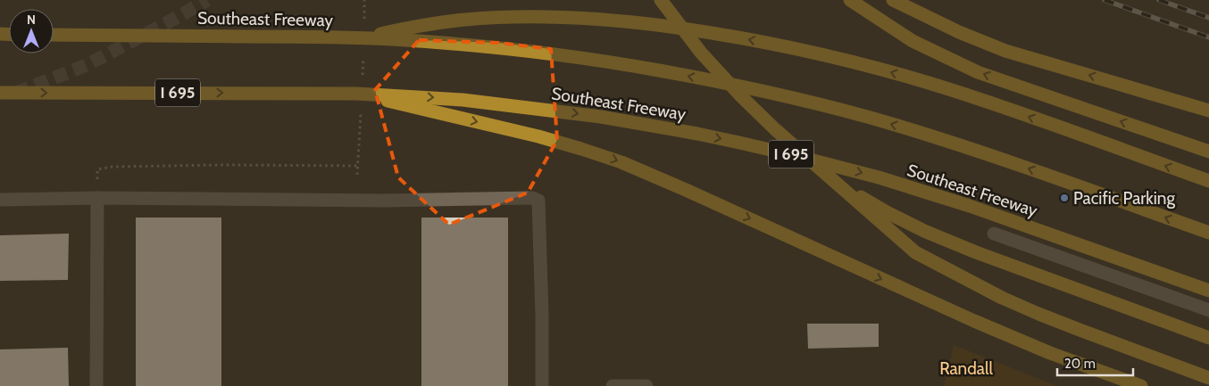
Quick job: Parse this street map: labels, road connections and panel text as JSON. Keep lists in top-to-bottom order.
{
  "streets": {
    "highway": ["Southeast Freeway", "I 695"]
  },
  "parks": ["Randall"],
  "places": ["Pacific Parking"],
  "scale_bar": "20 m",
  "north": "top"
}
